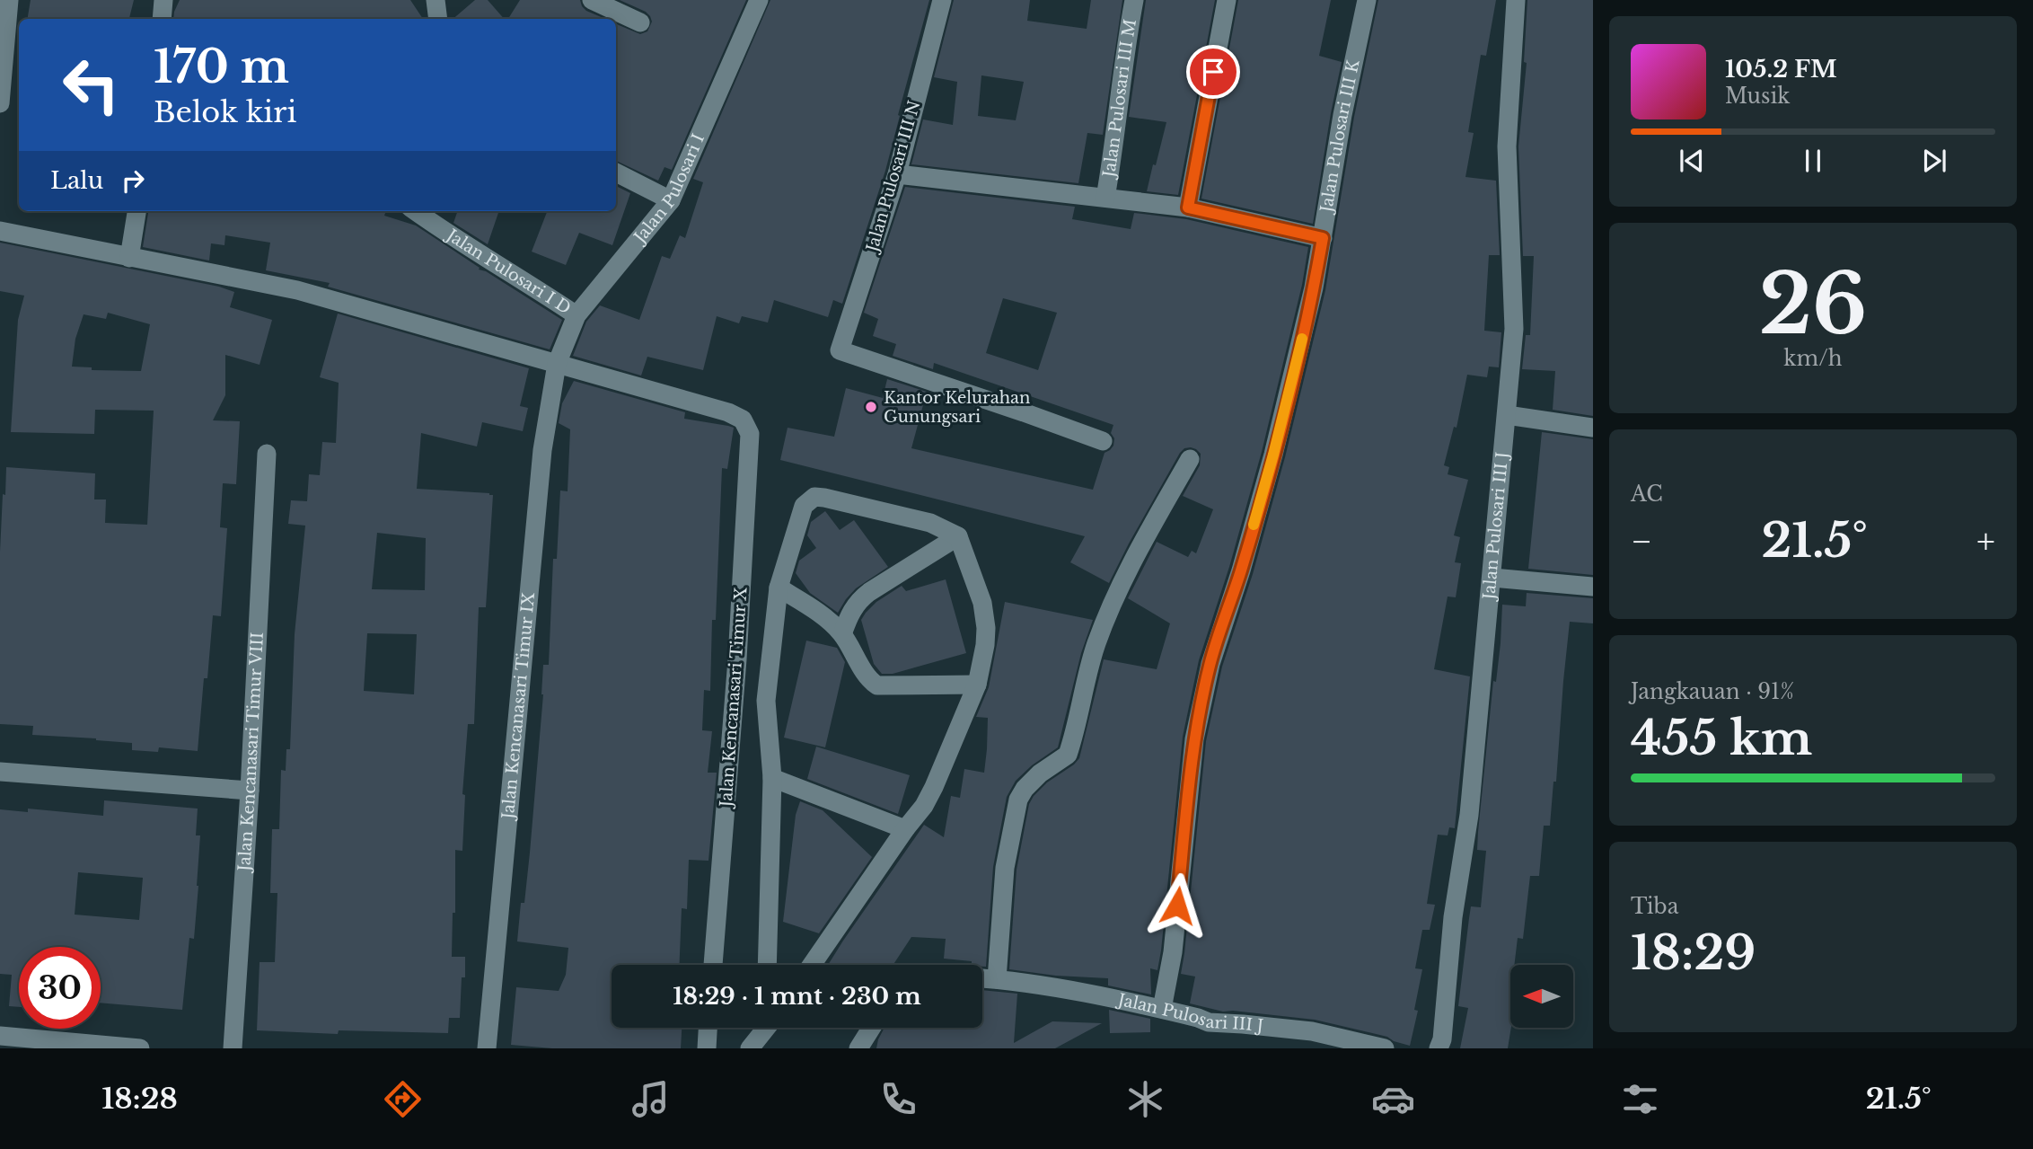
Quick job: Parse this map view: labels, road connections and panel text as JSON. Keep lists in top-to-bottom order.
{
  "streets": {
    "street": [
      "Jalan Pulosari III M",
      "Jalan Pulosari III K",
      "Jalan Pulosari III N",
      "Jalan Pulosari I",
      "Jalan Pulosari I D",
      "Jalan Pulosari III J",
      "Jalan Kencanasari Timur X",
      "Jalan Kencanasari Timur IX",
      "Jalan Kencanasari Timur VIII"
    ]
  },
  "crossings": [
    ["Jalan Pulosari III K", "Jalan Pulosari III J"],
    ["Jalan Pulosari I", "Jalan Pulosari I D"],
    ["Jalan Pulosari I", "Jalan Kencanasari Timur X"],
    ["Jalan Pulosari I", "Jalan Kencanasari Timur IX"],
    ["Jalan Kencanasari Timur X", "Jalan Kencanasari Timur IX"]
  ],
  "places": ["Kantor Kelurahan Gunungsari"],
  "north": "left",
  "page": {
    "turn": ["170 m", "Belok kiri"],
    "song": ["105.2 FM", "Musik"],
    "then": "Lalu",
    "tile": [
      ["26", "km/h"],
      "AC",
      ["Jangkauan · 91%", "455 km"],
      ["Tiba", "18:29"]
    ],
    "heat": ["−", "21.5°", "+"],
    "limit": "30",
    "trip": "18:29 · 1 mnt · 230 m",
    "tabs": ["18:28", "21.5°"]
  }
}
